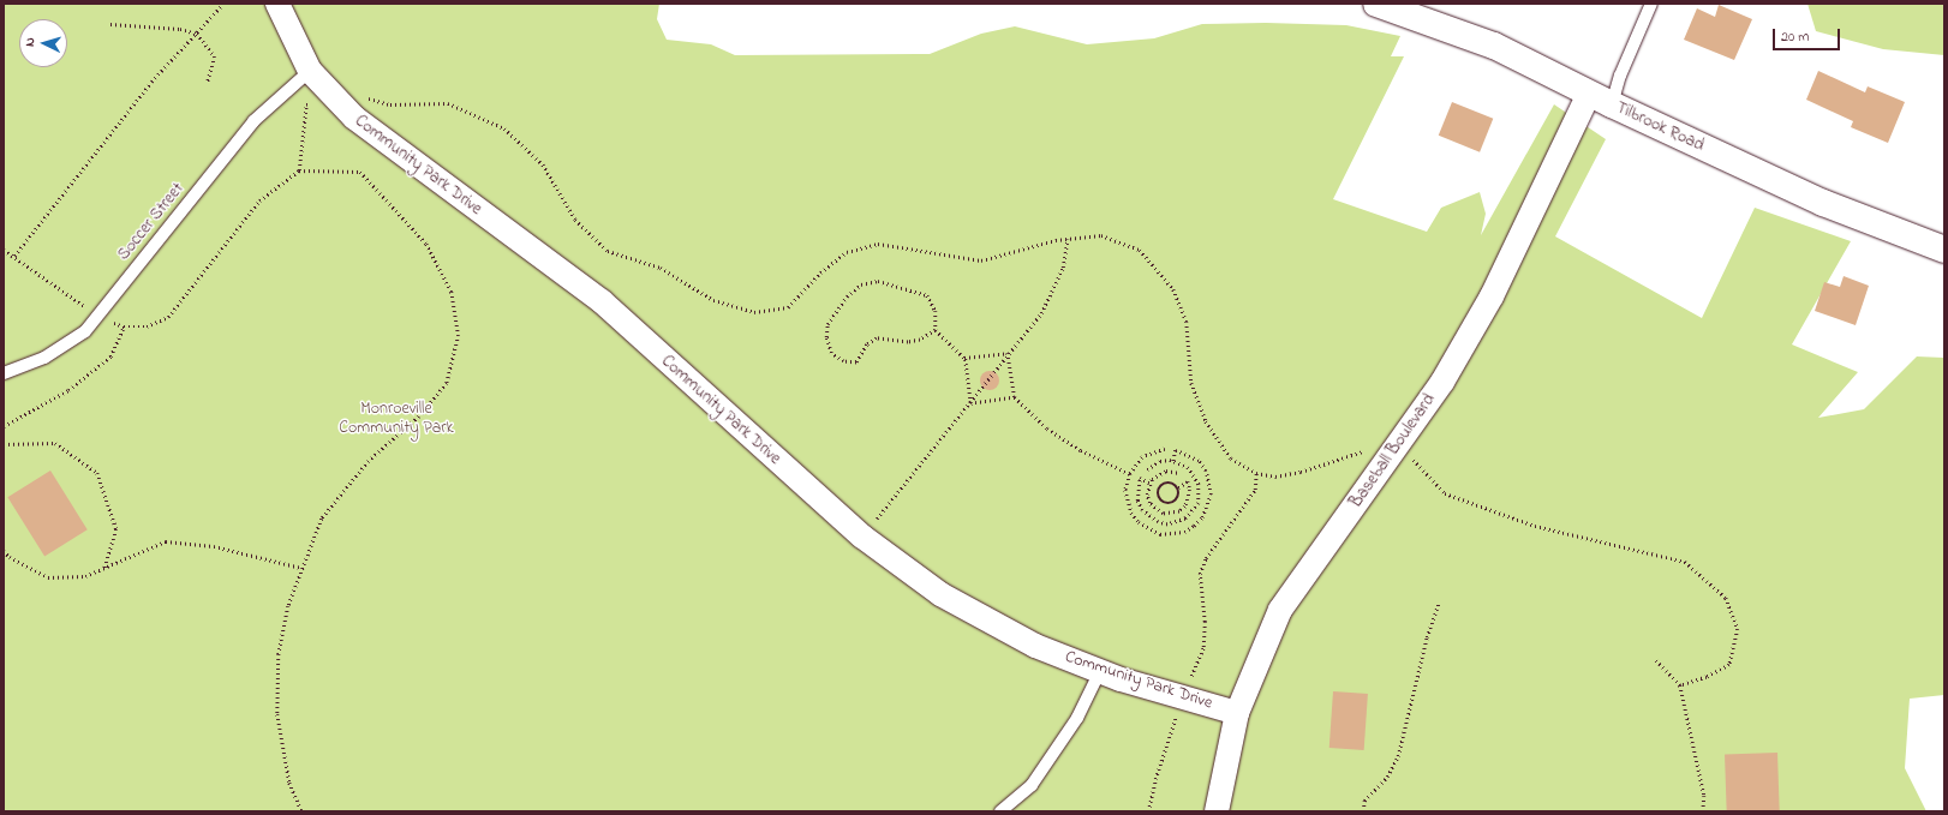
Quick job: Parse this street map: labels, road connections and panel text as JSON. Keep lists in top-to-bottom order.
{
  "streets": {
    "street": ["Tilbrook Road", "Community Park Drive", "Baseball Boulevard"],
    "lane": ["Soccer Street"]
  },
  "crossings": [
    ["Tilbrook Road", "Baseball Boulevard"],
    ["Community Park Drive", "Soccer Street"],
    ["Community Park Drive", "Baseball Boulevard"]
  ],
  "parks": ["Monroeville Community Park"],
  "scale_bar": "20 m",
  "north": "left"
}
